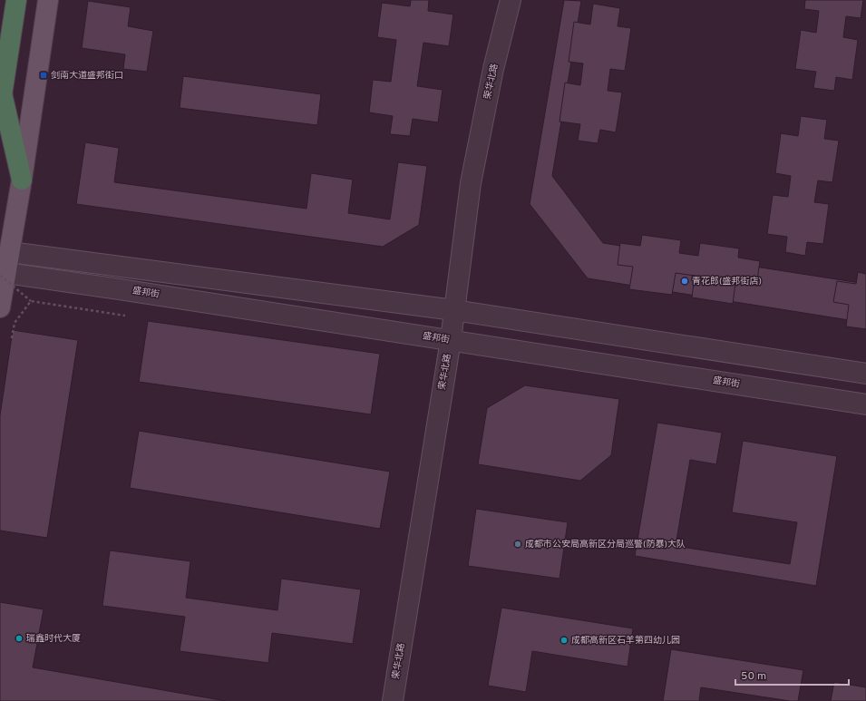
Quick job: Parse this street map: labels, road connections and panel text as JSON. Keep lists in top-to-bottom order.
{
  "streets": {
    "street": ["荣华北路", "盛邦街"]
  },
  "crossings": [
    ["荣华北路", "盛邦街"]
  ],
  "places": {
    "transit": ["剑南大道盛邦街口"],
    "other": [
      "青花郎(盛邦街店)",
      "成都市公安局高新区分局巡警(防暴)大队",
      "瑞鑫时代大厦",
      "成都高新区石羊第四幼儿园"
    ]
  },
  "scale_bar": "50 m"
}
